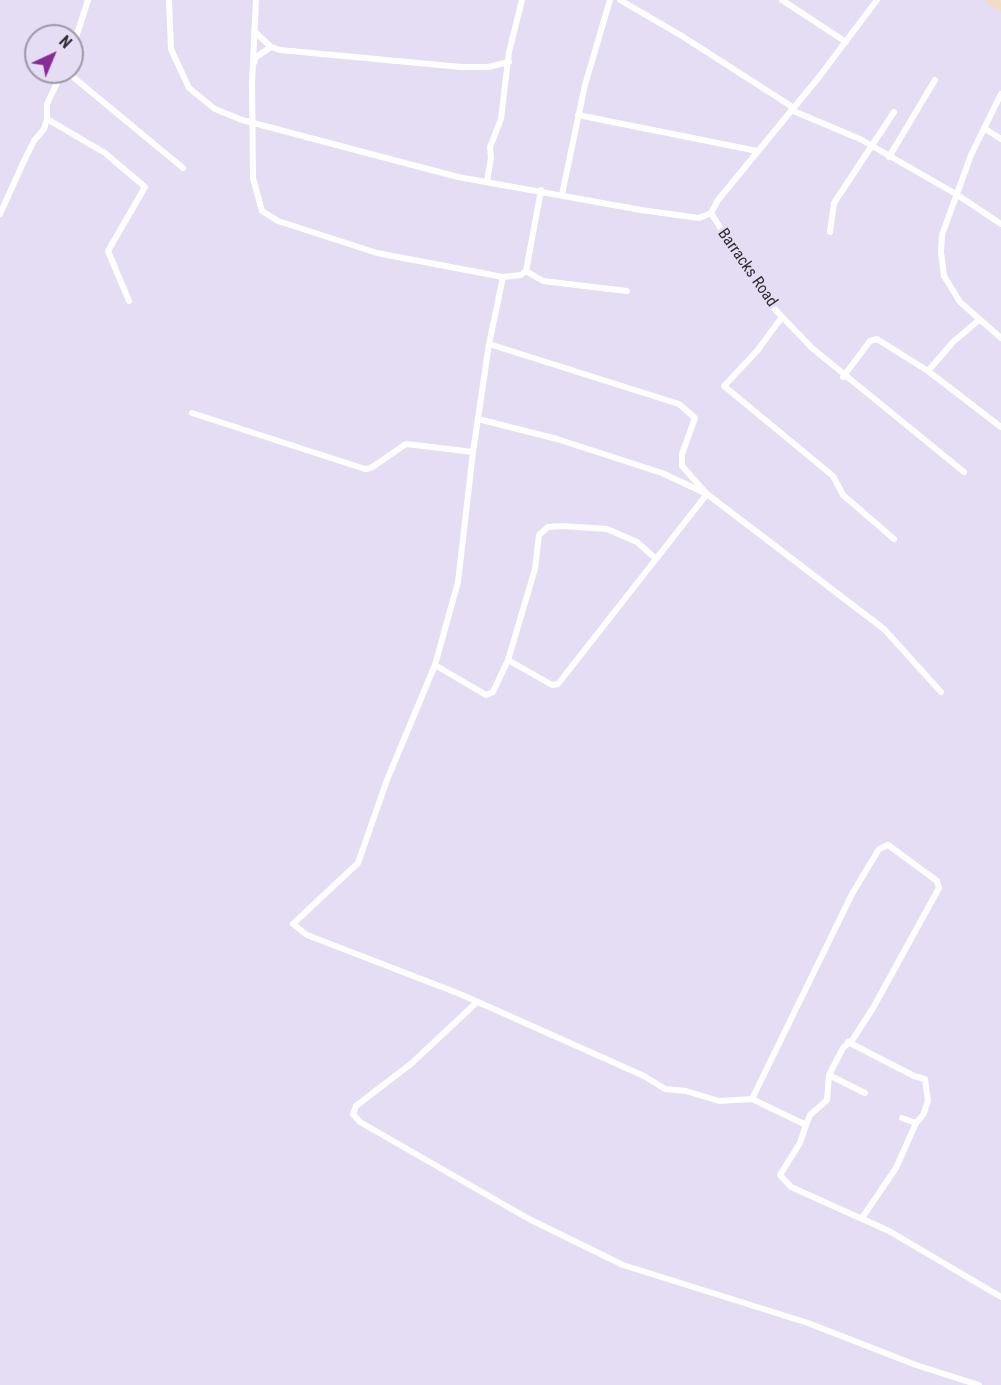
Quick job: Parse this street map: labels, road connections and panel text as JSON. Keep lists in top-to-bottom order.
{
  "streets": {
    "street": ["Barracks Road"]
  },
  "north": "top right"
}
